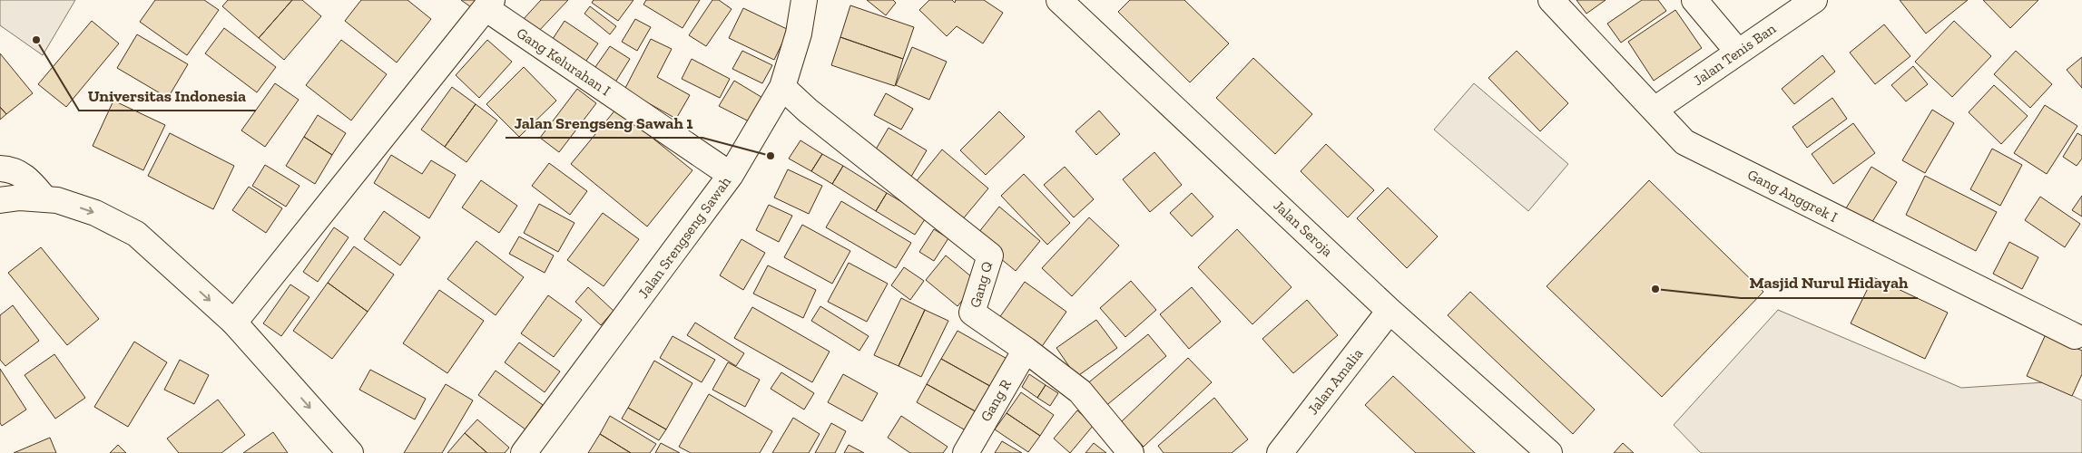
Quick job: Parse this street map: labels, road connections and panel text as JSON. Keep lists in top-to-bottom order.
{
  "streets": {
    "street": [
      "Jalan Tenis Ban",
      "Gang Kelurahan I",
      "Gang Anggrek I",
      "Jalan Seroja",
      "Jalan Srengseng Sawah",
      "Gang Q",
      "Jalan Amalia",
      "Gang R"
    ]
  },
  "crossings": [
    ["Jalan Tenis Ban", "Gang Anggrek I"],
    ["Gang Kelurahan I", "Jalan Srengseng Sawah"],
    ["Jalan Seroja", "Jalan Amalia"],
    ["Jalan Srengseng Sawah", "Gang Q"],
    ["Gang Q", "Gang R"]
  ],
  "places": ["Universitas Indonesia", "Jalan Srengseng Sawah 1", "Masjid Nurul Hidayah"]
}
